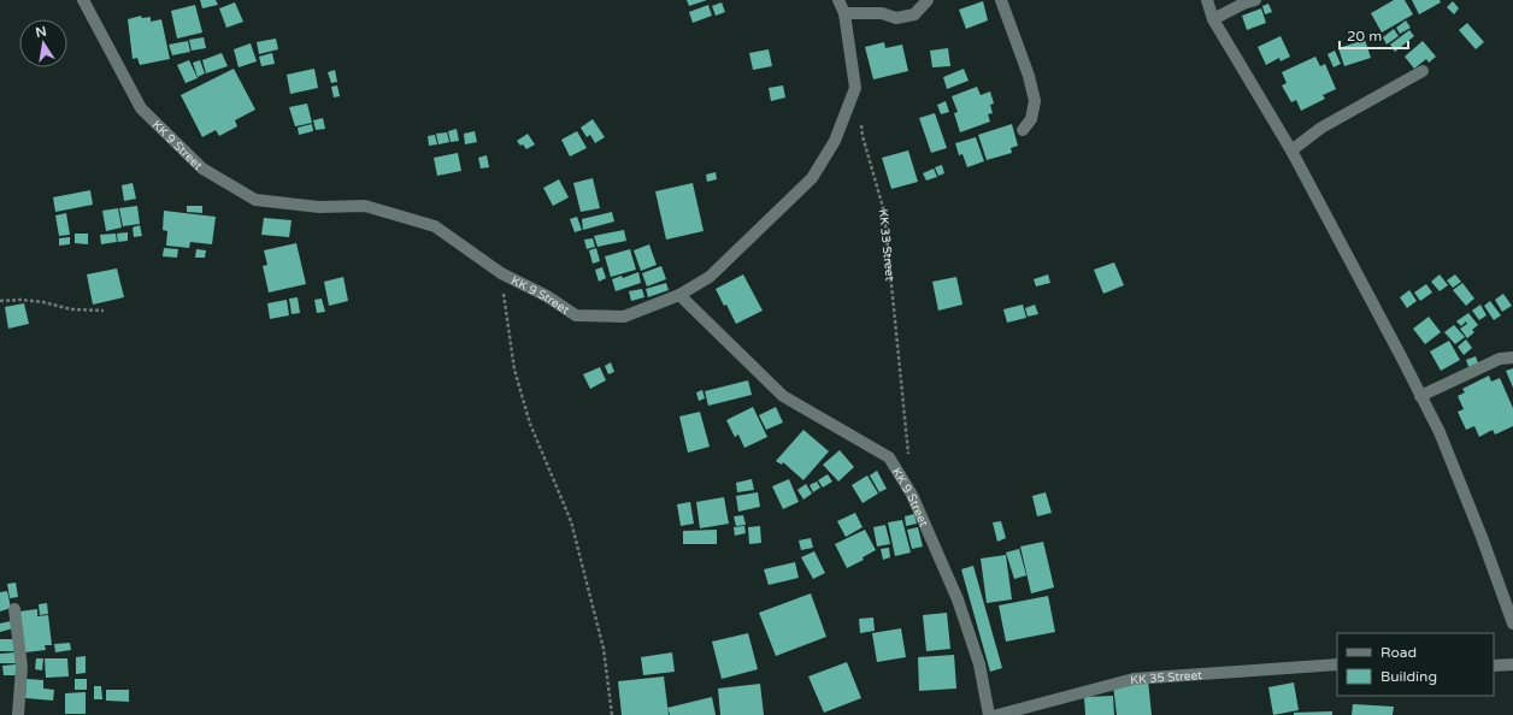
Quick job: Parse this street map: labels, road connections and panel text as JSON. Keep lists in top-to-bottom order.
{
  "streets": {
    "street": ["KK 9 Street", "KK 35 Street"],
    "path": ["KK 33 Street"]
  },
  "legend": ["Road", "Building"],
  "scale_bar": "20 m",
  "north": "top"
}
